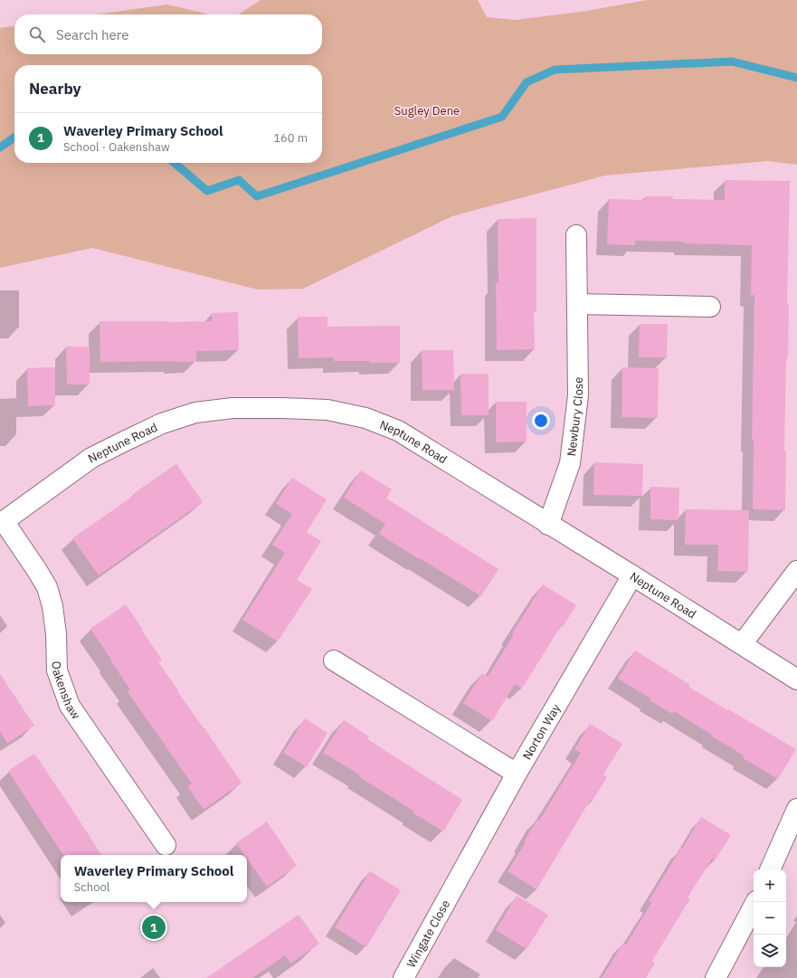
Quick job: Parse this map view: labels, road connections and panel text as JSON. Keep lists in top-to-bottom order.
{
  "streets": {
    "street": [
      "Newbury Close",
      "Neptune Road",
      "Oakenshaw",
      "Norton Way",
      "Wingate Close"
    ]
  },
  "crossings": [
    ["Newbury Close", "Neptune Road"],
    ["Neptune Road", "Oakenshaw"],
    ["Neptune Road", "Norton Way"],
    ["Norton Way", "Wingate Close"]
  ],
  "parks": ["Sugley Dene"],
  "page": {
    "search": "Search here",
    "heading": "Nearby",
    "list": [
      {
        "mark": "1",
        "name": "Waverley Primary School",
        "note": "School · Oakenshaw",
        "value": "160 m"
      }
    ],
    "popup": ["Waverley Primary School", "School"],
    "map_buttons": ["+", "−"],
    "pins": "1"
  }
}
